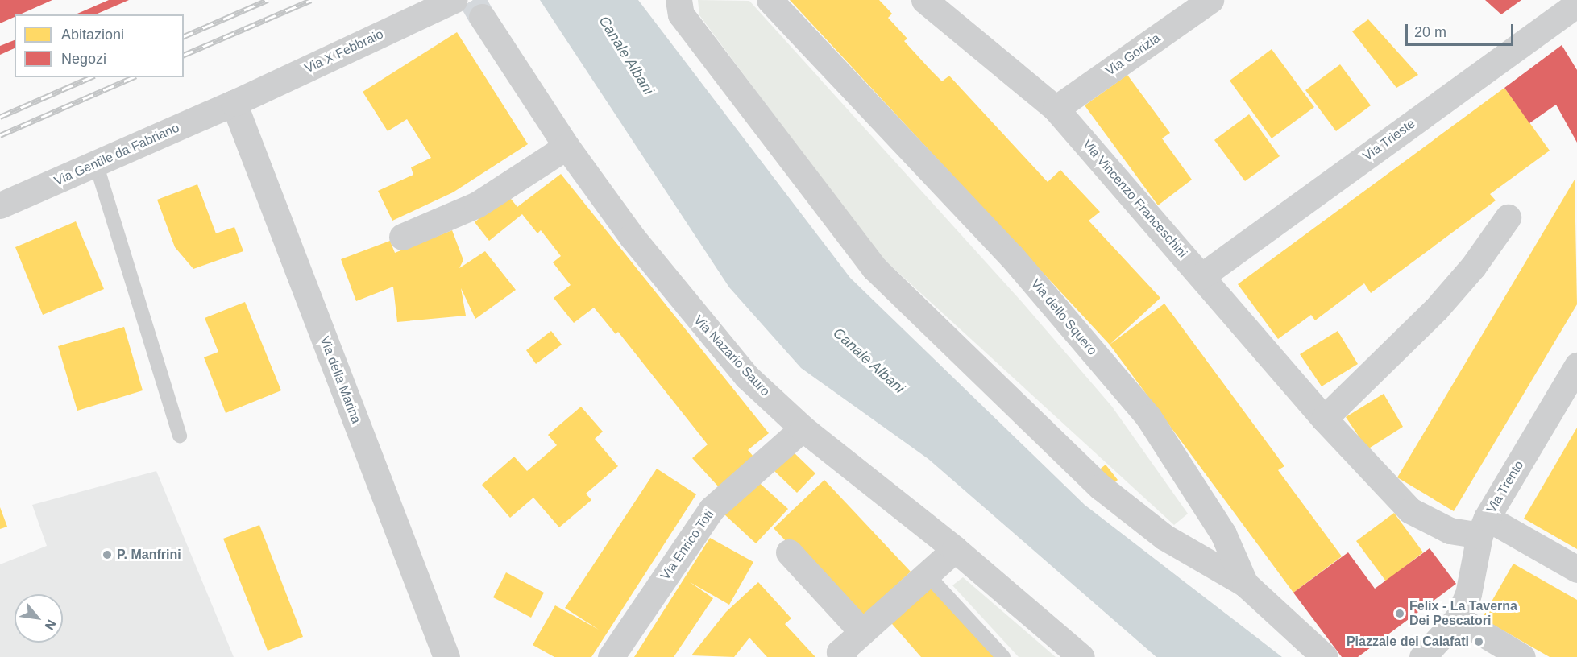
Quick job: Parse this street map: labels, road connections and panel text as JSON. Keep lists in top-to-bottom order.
{
  "streets": {
    "street": [
      "Via X Febbraio",
      "Via Gorizia",
      "Via Trieste",
      "Via Gentile da Fabriano",
      "Via Vincenzo Franceschini",
      "Via dello Squero",
      "Via Nazario Sauro",
      "Via della Marina",
      "Via Trento",
      "Via Enrico Toti"
    ]
  },
  "crossings": [
    ["Via X Febbraio", "Via Gentile da Fabriano"],
    ["Via X Febbraio", "Via della Marina"],
    ["Via Gorizia", "Via Vincenzo Franceschini"],
    ["Via Trieste", "Via Vincenzo Franceschini"],
    ["Via Gentile da Fabriano", "Via della Marina"],
    ["Via Vincenzo Franceschini", "Via Trento"],
    ["Via Nazario Sauro", "Via Enrico Toti"]
  ],
  "water": ["Canale Albani"],
  "places": ["P. Manfrini", "Felix - La Taverna Dei Pescatori", "Piazzale dei Calafati"],
  "legend": ["Abitazioni", "Negozi"],
  "scale_bar": "20 m",
  "north": "bottom right"
}
